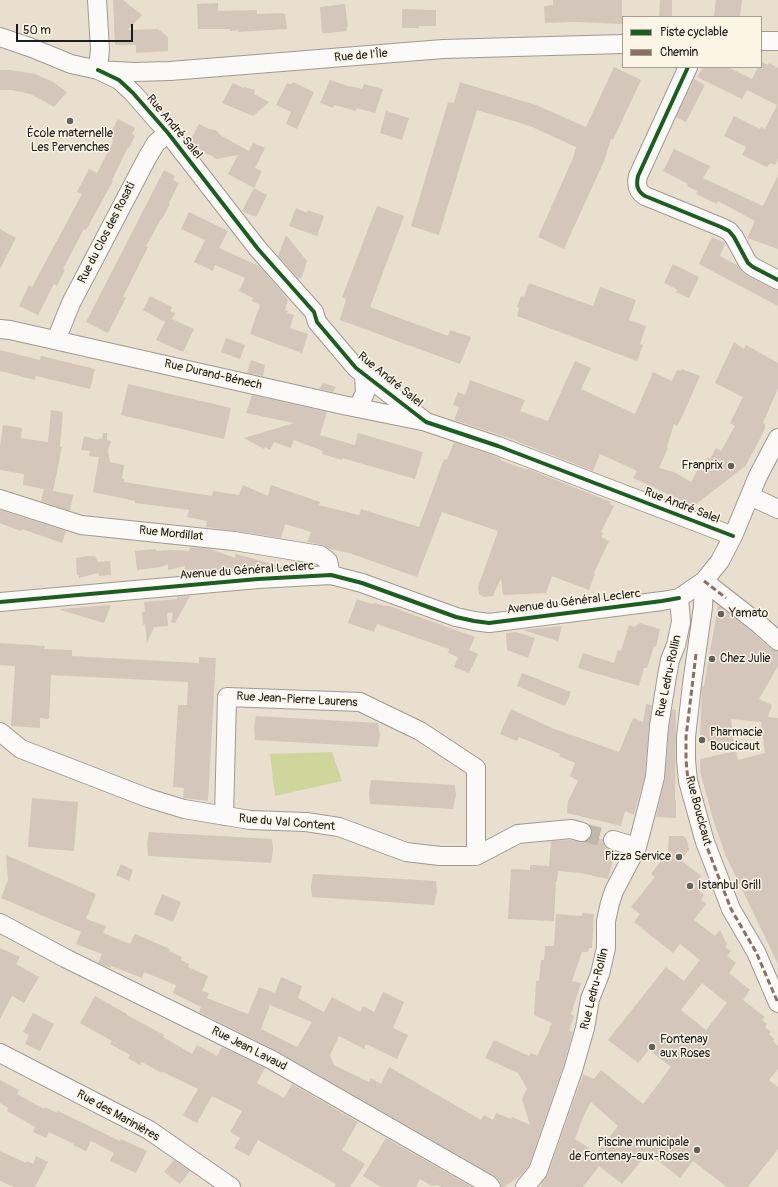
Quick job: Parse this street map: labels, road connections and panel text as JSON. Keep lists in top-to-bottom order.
{
  "streets": {
    "street": [
      "Rue de l'Île",
      "Rue André Salel",
      "Rue du Clos des Rosati",
      "Rue Durand-Bénech",
      "Rue Mordillat",
      "Avenue du Général Leclerc",
      "Rue Ledru-Rollin",
      "Rue Jean-Pierre Laurens",
      "Rue Boucicaut",
      "Rue du Val Content",
      "Rue Jean Lavaud",
      "Rue des Marinières"
    ]
  },
  "crossings": [
    ["Rue de l'Île", "Rue André Salel"],
    ["Rue André Salel", "Rue du Clos des Rosati"],
    ["Rue André Salel", "Rue Durand-Bénech"],
    ["Rue du Clos des Rosati", "Rue Durand-Bénech"],
    ["Rue Mordillat", "Avenue du Général Leclerc"],
    ["Avenue du Général Leclerc", "Rue Ledru-Rollin"],
    ["Rue Jean-Pierre Laurens", "Rue du Val Content"]
  ],
  "places": [
    "École maternelle Les Pervenches",
    "Franprix",
    "Yamato",
    "Chez Julie",
    "Pharmacie Boucicaut",
    "Pizza Service",
    "Istanbul Grill",
    "Fontenay aux Roses",
    "Piscine municipale de Fontenay-aux-Roses"
  ],
  "legend": ["Piste cyclable", "Chemin"],
  "scale_bar": "50 m"
}
